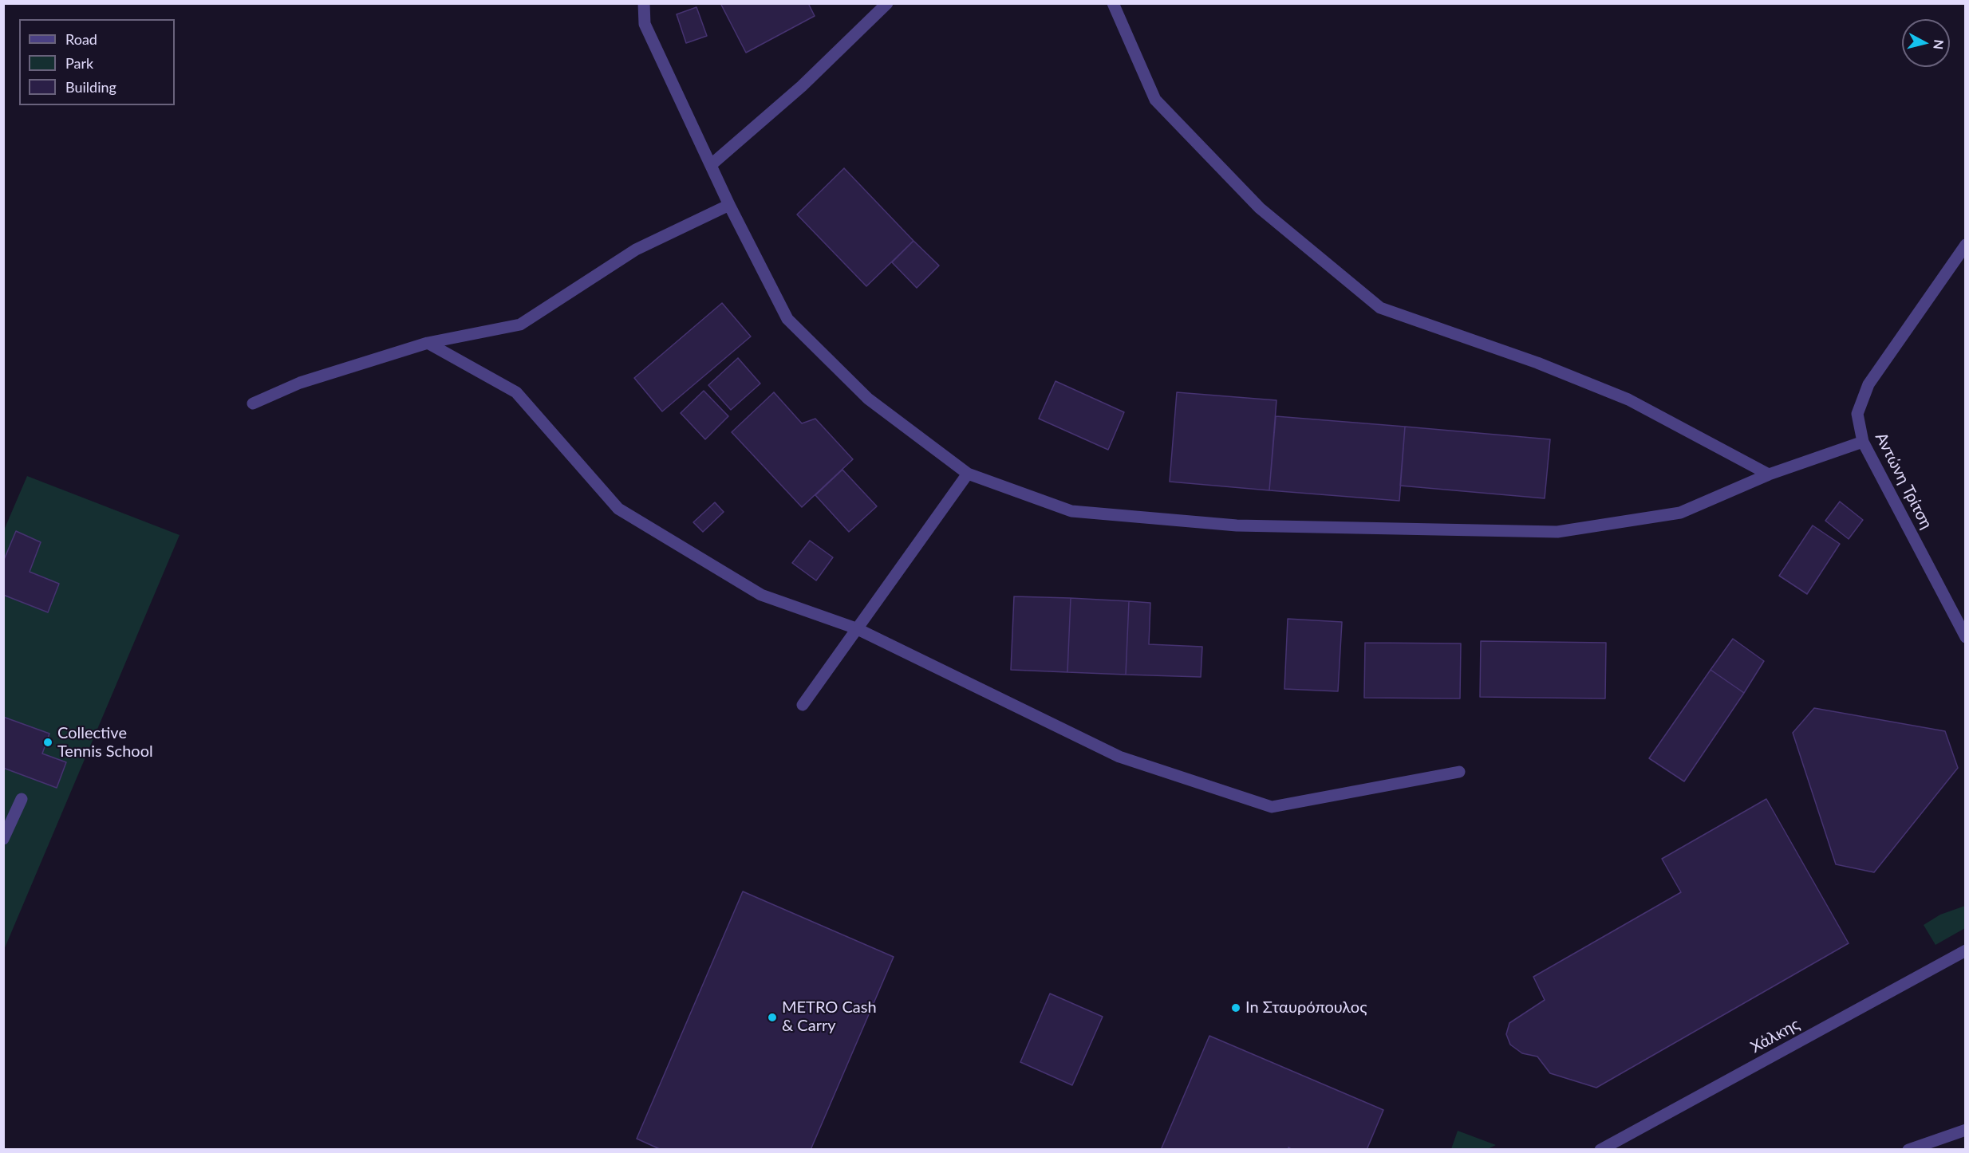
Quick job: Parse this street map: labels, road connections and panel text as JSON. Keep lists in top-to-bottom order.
{
  "streets": {
    "street": ["Αντώνη Τρίτση", "Χάλκης"]
  },
  "places": ["Collective Tennis School", "In Σταυρόπουλος", "METRO Cash & Carry"],
  "legend": ["Road", "Park", "Building"],
  "north": "right"
}
